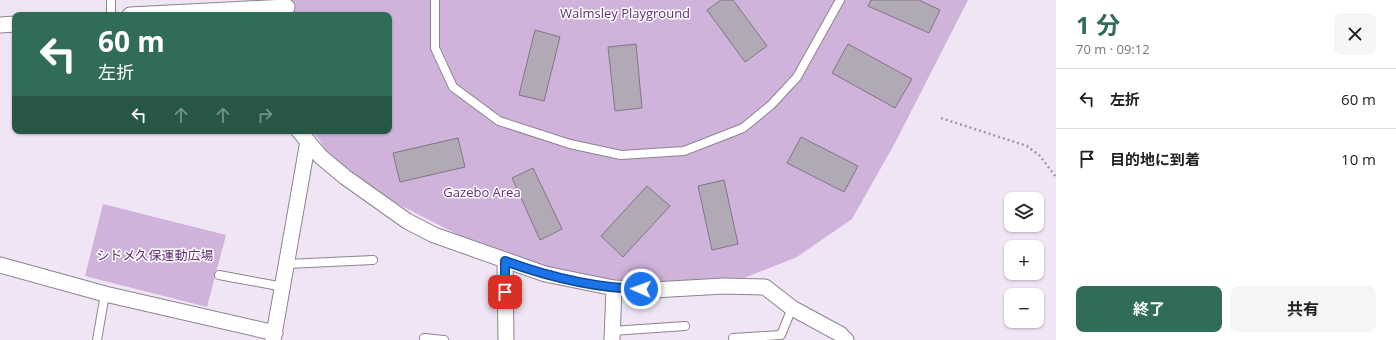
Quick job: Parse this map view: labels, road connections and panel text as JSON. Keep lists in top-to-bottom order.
{
  "parks": ["Walmsley Playground", "Gazebo Area", "シドメ久保運動広場"],
  "page": {
    "heading": ["1 分", "70 m · 09:12"],
    "turn": ["60 m", "左折"],
    "list": [
      {
        "name": "左折",
        "value": "60 m"
      },
      {
        "name": "目的地に到着",
        "value": "10 m"
      }
    ],
    "map_buttons": ["+", "−"],
    "buttons": ["終了", "共有"]
  }
}
